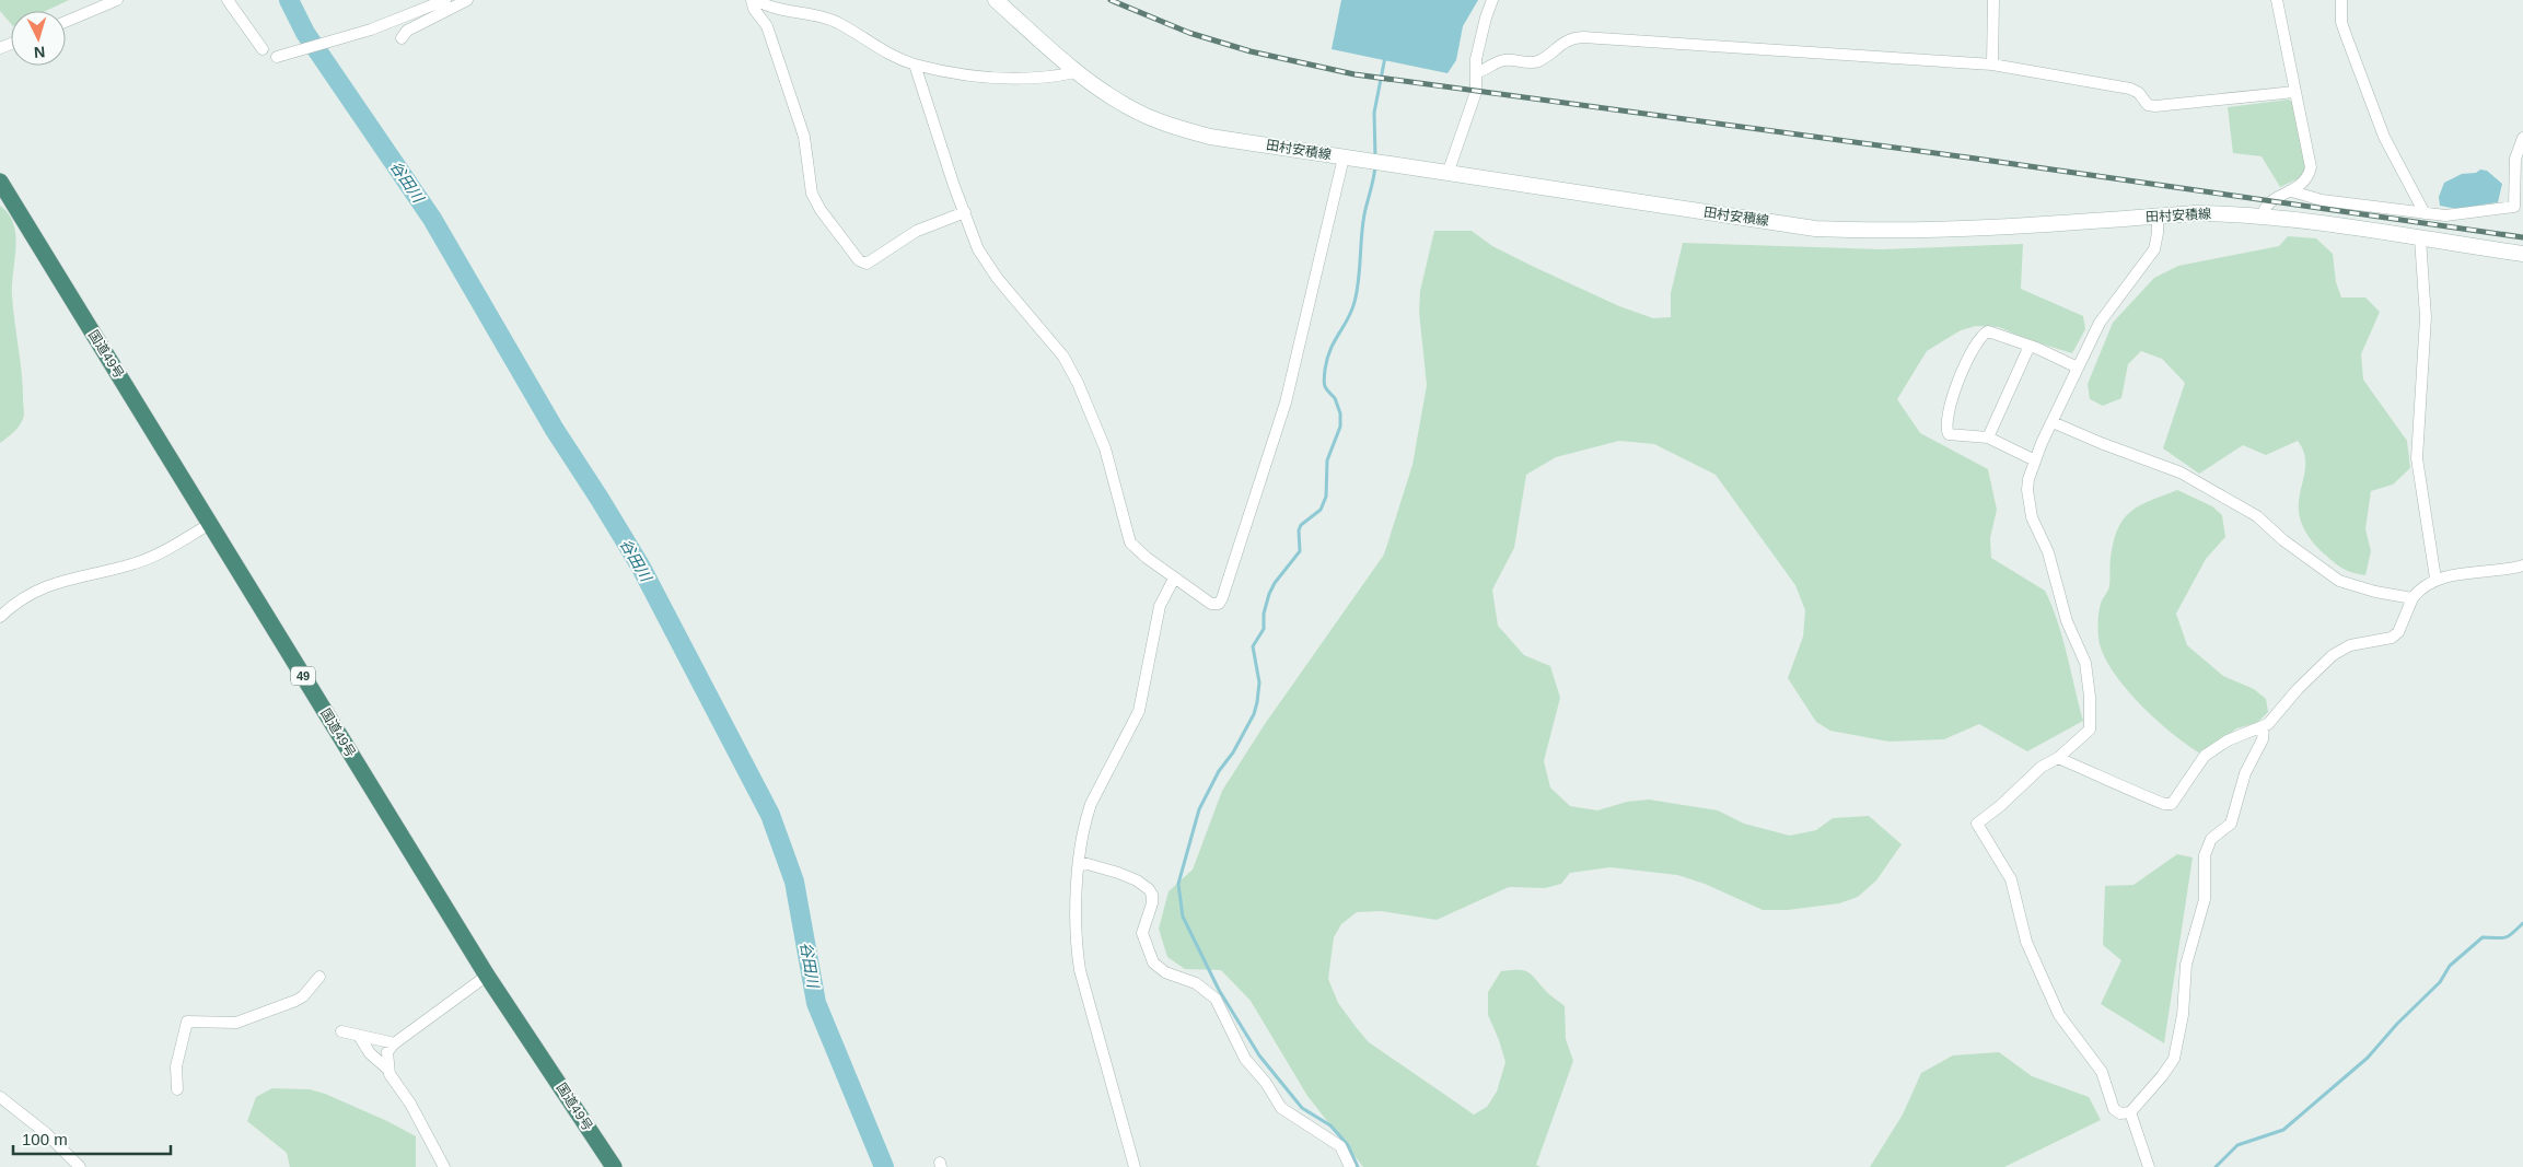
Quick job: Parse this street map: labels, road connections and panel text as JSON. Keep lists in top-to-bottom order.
{
  "streets": {
    "highway": ["国道49号", "49"],
    "main road": ["田村安積線"]
  },
  "water": ["谷田川"],
  "scale_bar": "100 m",
  "north": "bottom"
}
